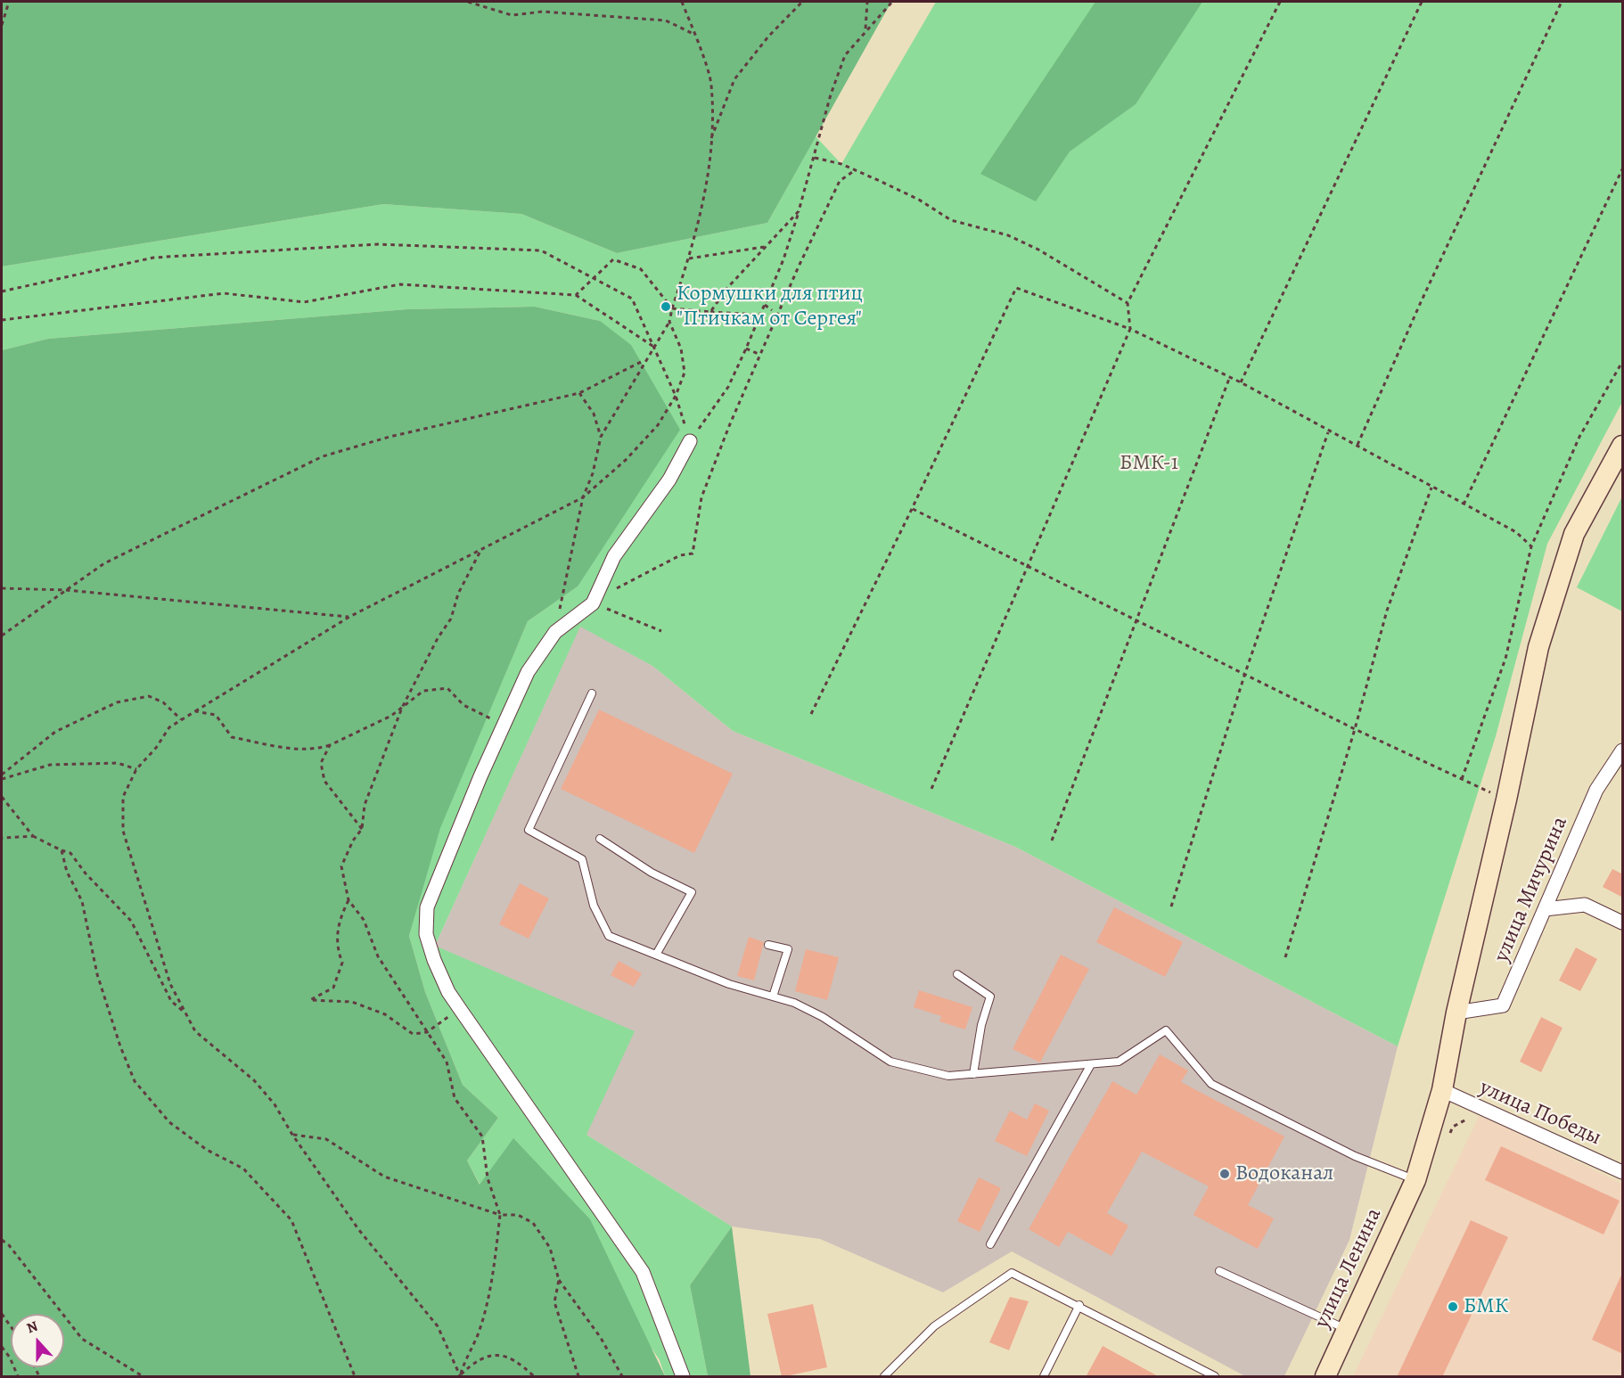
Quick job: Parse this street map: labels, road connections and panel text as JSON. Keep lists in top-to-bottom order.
{
  "streets": {
    "main road": ["улица Ленина"],
    "street": ["улица Мичурина", "улица Победы"]
  },
  "crossings": [
    ["улица Мичурина", "улица Ленина"],
    ["улица Победы", "улица Ленина"]
  ],
  "parks": ["БМК-1"],
  "places": ["Кормушки для птиц \"Птичкам от Сергея\"", "Водоканал", "БМК"],
  "north": "top"
}
